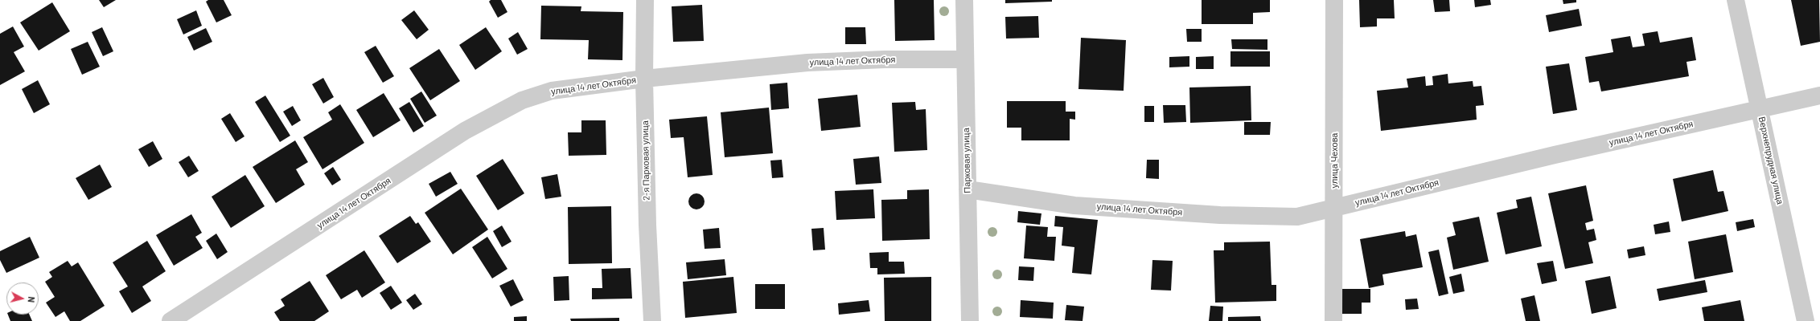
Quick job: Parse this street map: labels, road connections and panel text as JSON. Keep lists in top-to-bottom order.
{
  "streets": {
    "street": [
      "улица 14 лет Октября",
      "2-я Парковая улица",
      "Парковая улица",
      "улица Чехова",
      "Верхнепрудная улица"
    ]
  },
  "crossings": [
    ["улица 14 лет Октября", "2-я Парковая улица"],
    ["улица 14 лет Октября", "Парковая улица"],
    ["улица 14 лет Октября", "улица Чехова"],
    ["улица 14 лет Октября", "Верхнепрудная улица"]
  ],
  "north": "right"
}
